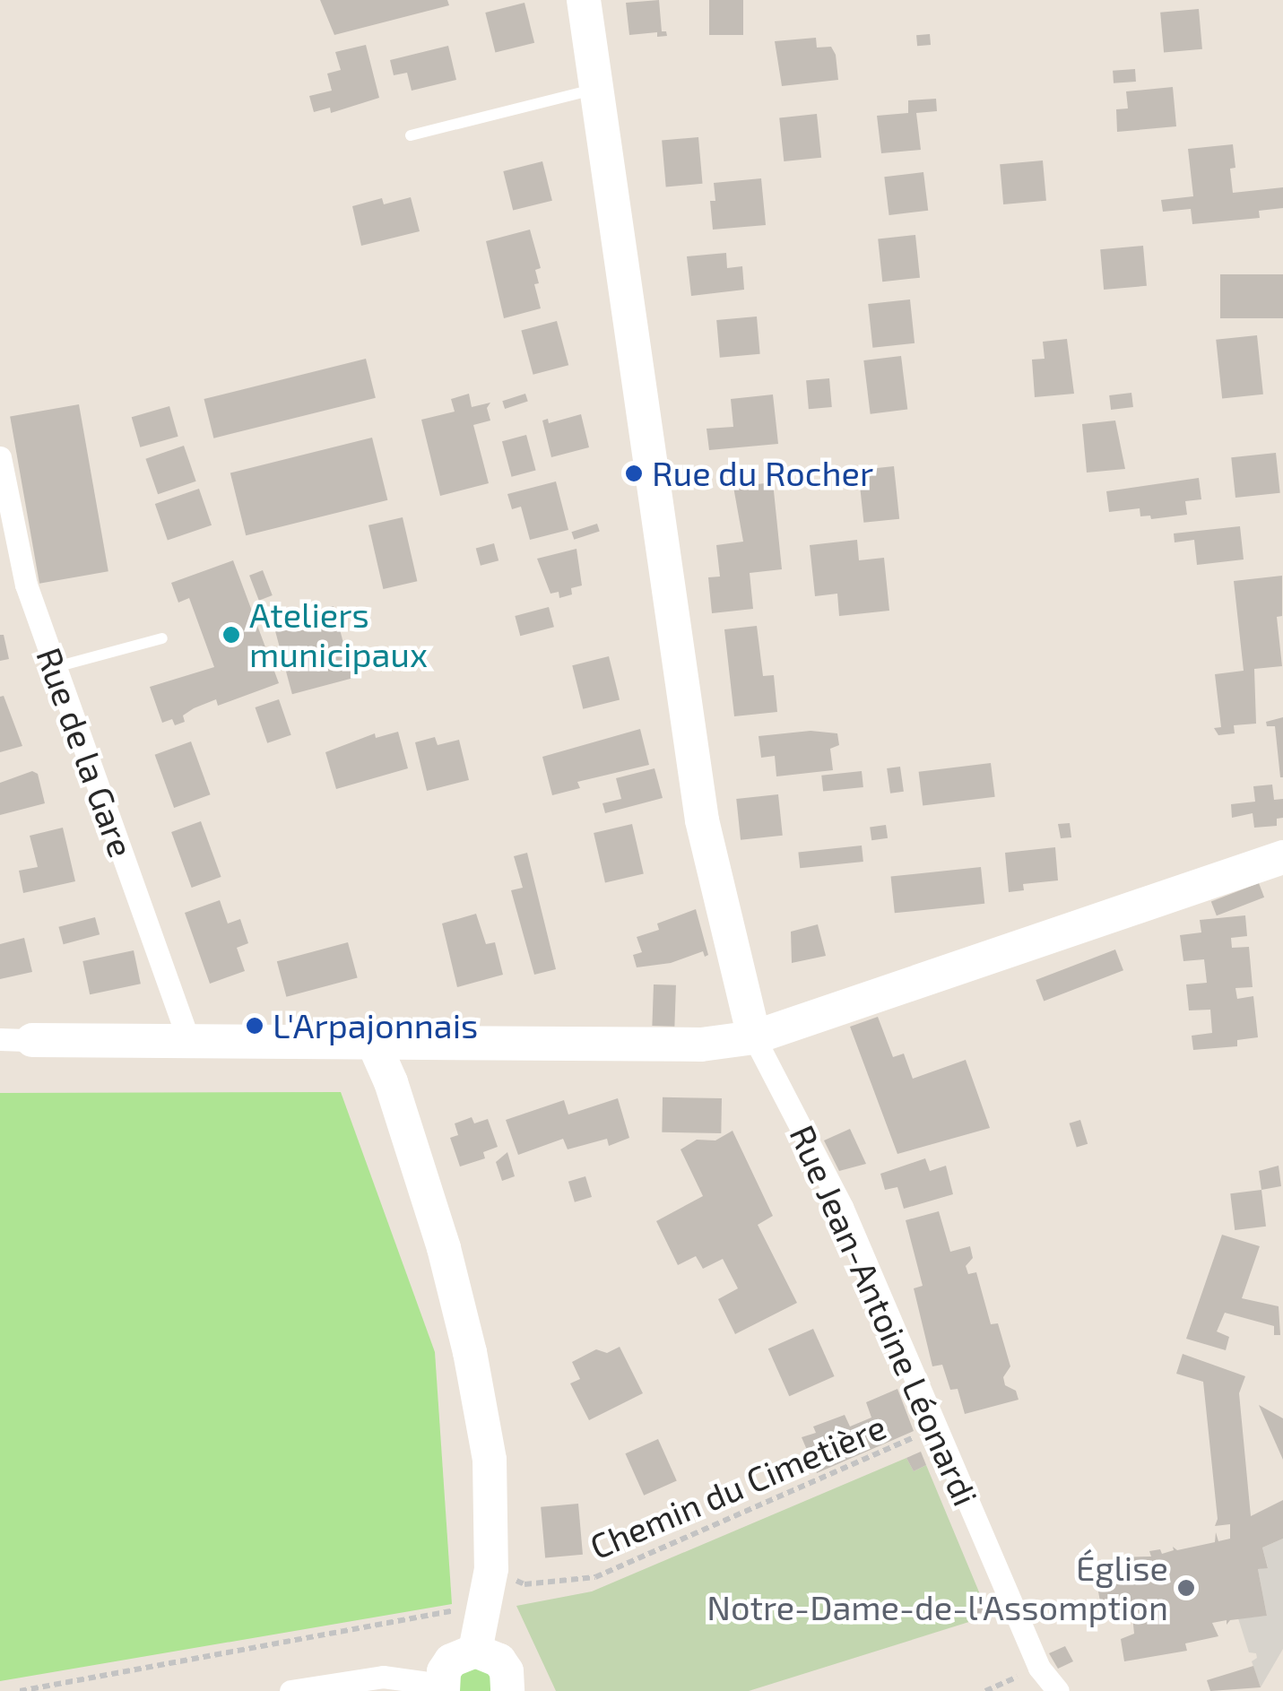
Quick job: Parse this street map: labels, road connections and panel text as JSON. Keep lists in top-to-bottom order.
{
  "streets": {
    "street": ["Rue de la Gare", "Rue Jean-Antoine Léonardi"],
    "path": ["Chemin du Cimetière"]
  },
  "crossings": [
    ["Rue Jean-Antoine Léonardi", "Chemin du Cimetière"]
  ],
  "places": [
    "Rue du Rocher",
    "Ateliers municipaux",
    "L'Arpajonnais",
    "Église Notre-Dame-de-l'Assomption"
  ]
}
